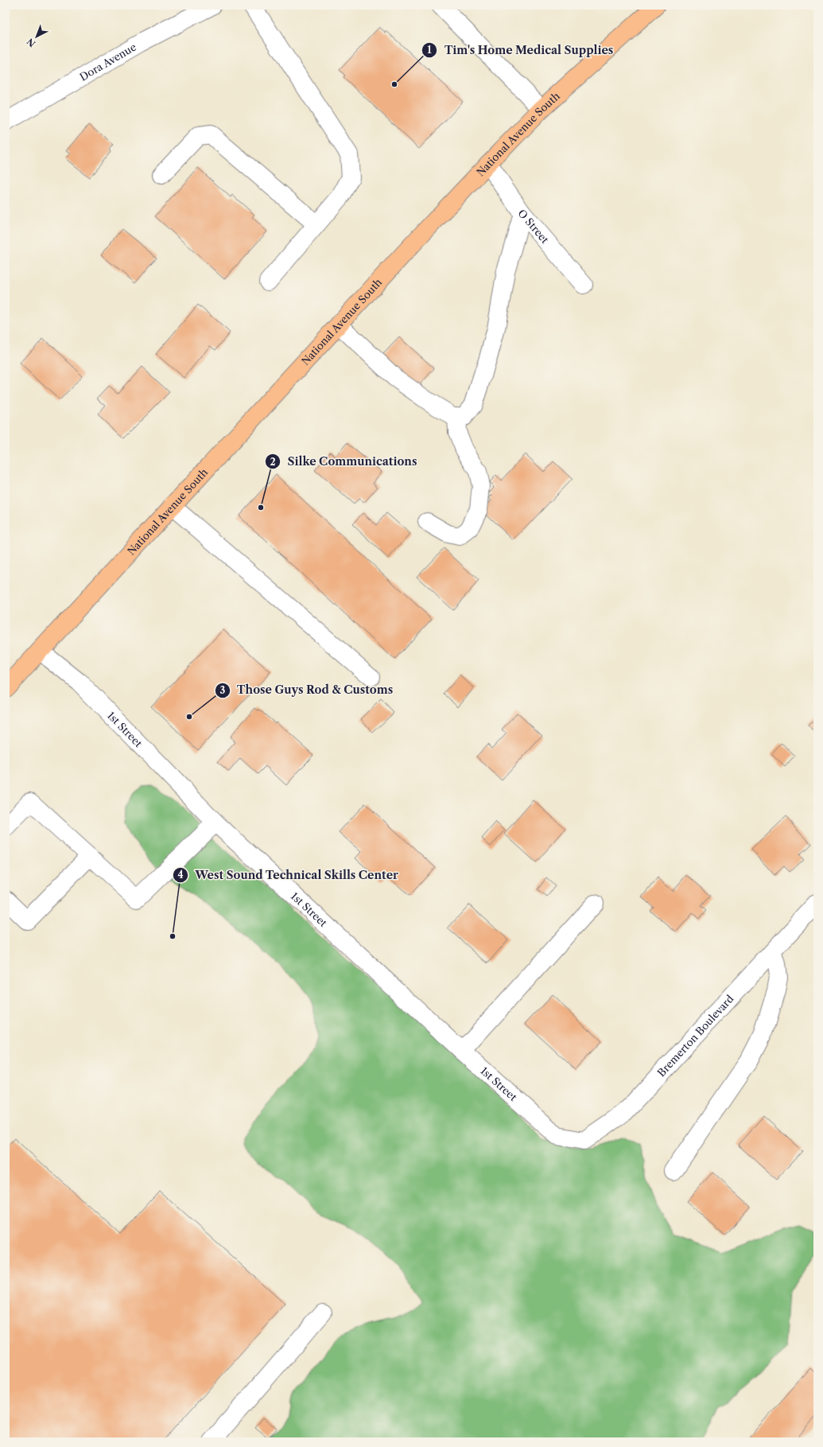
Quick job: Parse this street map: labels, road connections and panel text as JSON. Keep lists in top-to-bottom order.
{
  "streets": {
    "main road": ["National Avenue South"],
    "street": [
      "Dora Avenue",
      "O Street",
      "1st Street",
      "Bremerton Boulevard"
    ]
  },
  "crossings": [
    ["National Avenue South", "O Street"],
    ["National Avenue South", "1st Street"],
    ["1st Street", "Bremerton Boulevard"]
  ],
  "places": [
    "Tim's Home Medical Supplies",
    "Silke Communications",
    "Those Guys Rod & Customs",
    "West Sound Technical Skills Center"
  ],
  "north": "bottom left"
}
